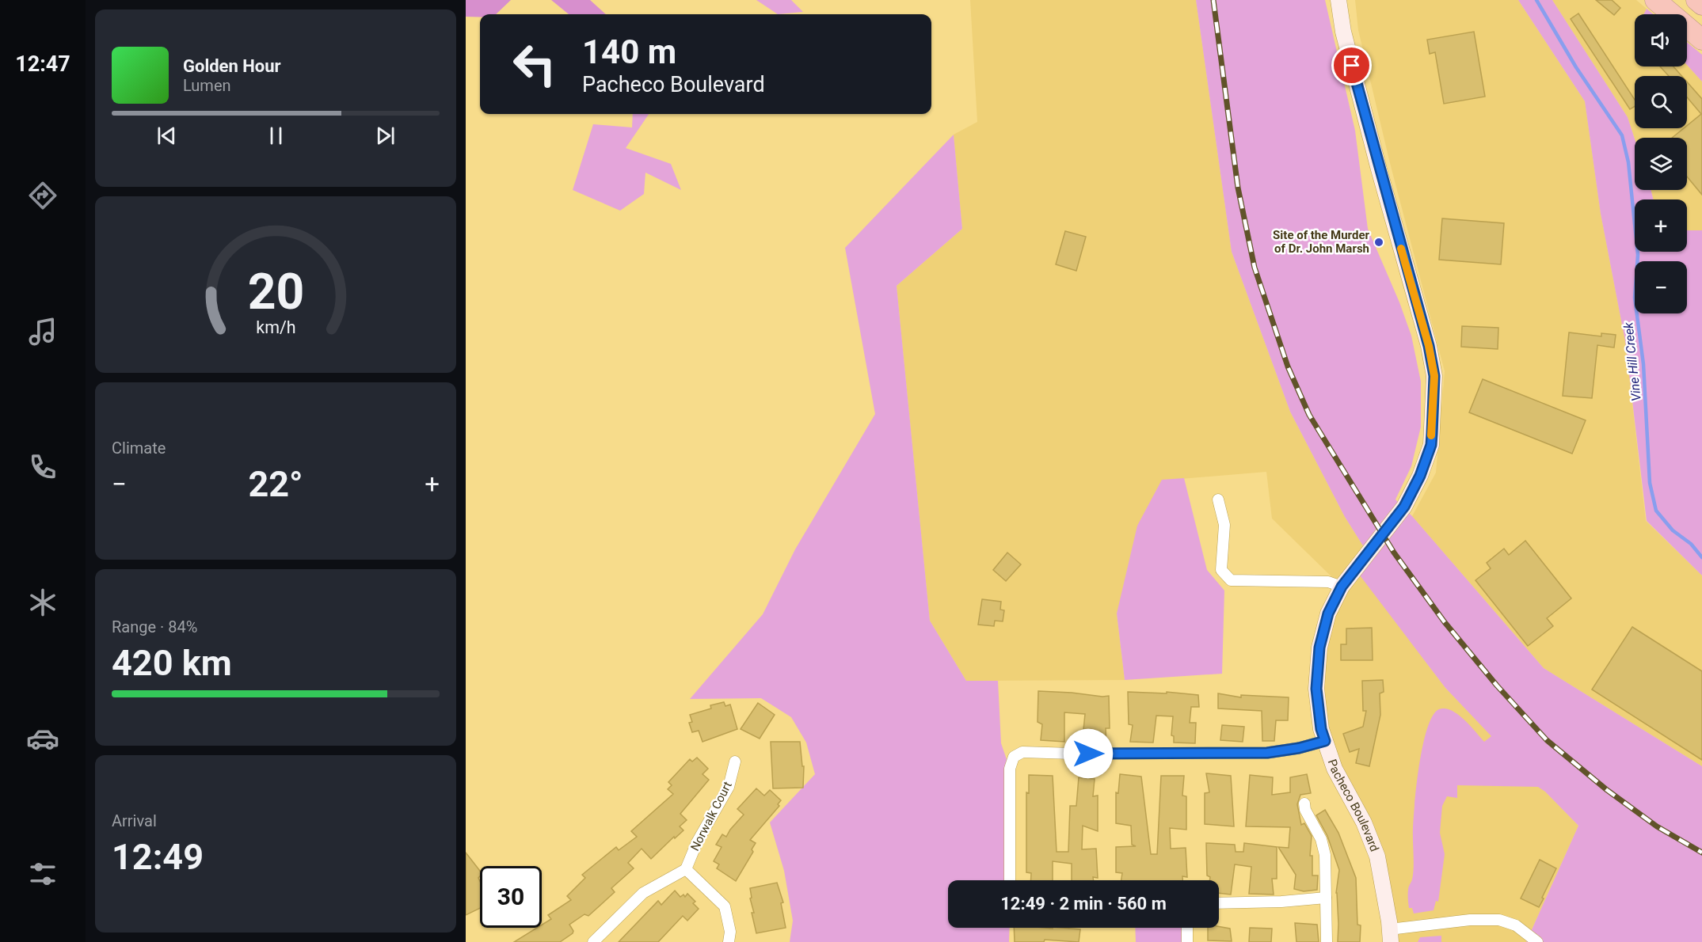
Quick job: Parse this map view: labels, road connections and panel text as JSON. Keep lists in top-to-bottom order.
{
  "streets": {
    "main road": ["Pacheco Boulevard"],
    "street": ["Norwalk Court"]
  },
  "water": ["Vine Hill Creek"],
  "places": ["Site of the Murder of Dr. John Marsh"],
  "page": {
    "tabs": "12:47",
    "map_buttons": ["+", "−"],
    "turn": ["140 m", "Pacheco Boulevard"],
    "song": ["Golden Hour", "Lumen"],
    "tile": [
      "Climate",
      ["Range · 84%", "420 km"],
      ["Arrival", "12:49"]
    ],
    "heat": ["−", "22°", "+"],
    "limit": "30",
    "trip": "12:49 · 2 min · 560 m",
    "gauge": ["20", "km/h"]
  }
}
